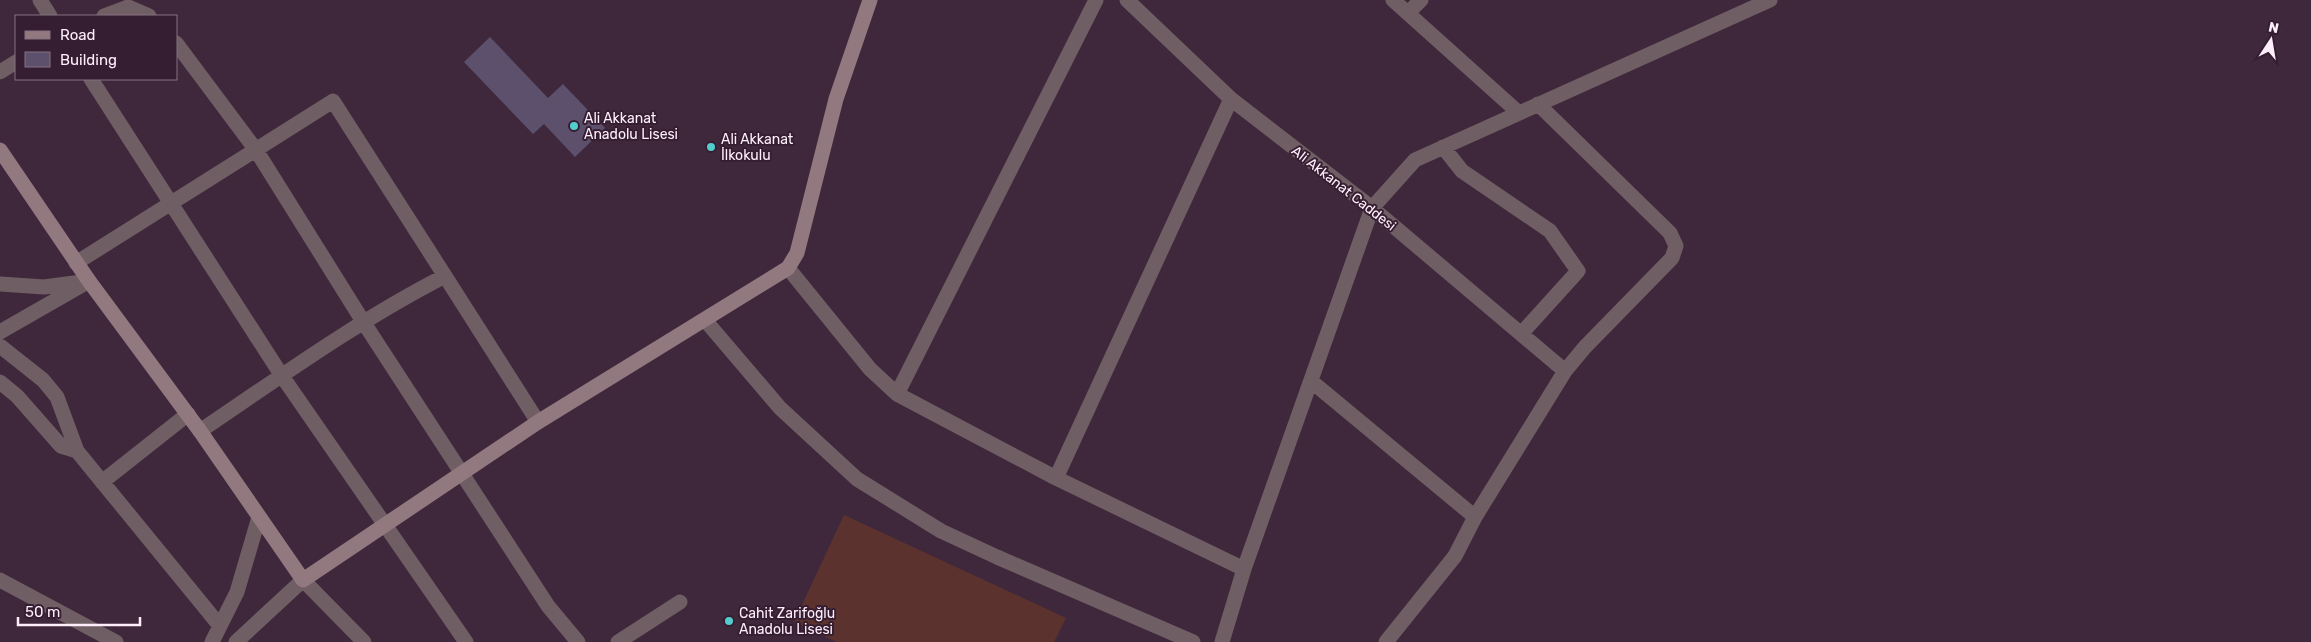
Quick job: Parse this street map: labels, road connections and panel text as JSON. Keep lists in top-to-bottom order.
{
  "streets": {
    "street": ["Ali Akkanat Caddesi"]
  },
  "places": ["Ali Akkanat Anadolu Lisesi", "Ali Akkanat İlkokulu", "Cahit Zarifoğlu Anadolu Lisesi"],
  "legend": ["Road", "Building"],
  "scale_bar": "50 m",
  "north": "top"
}
